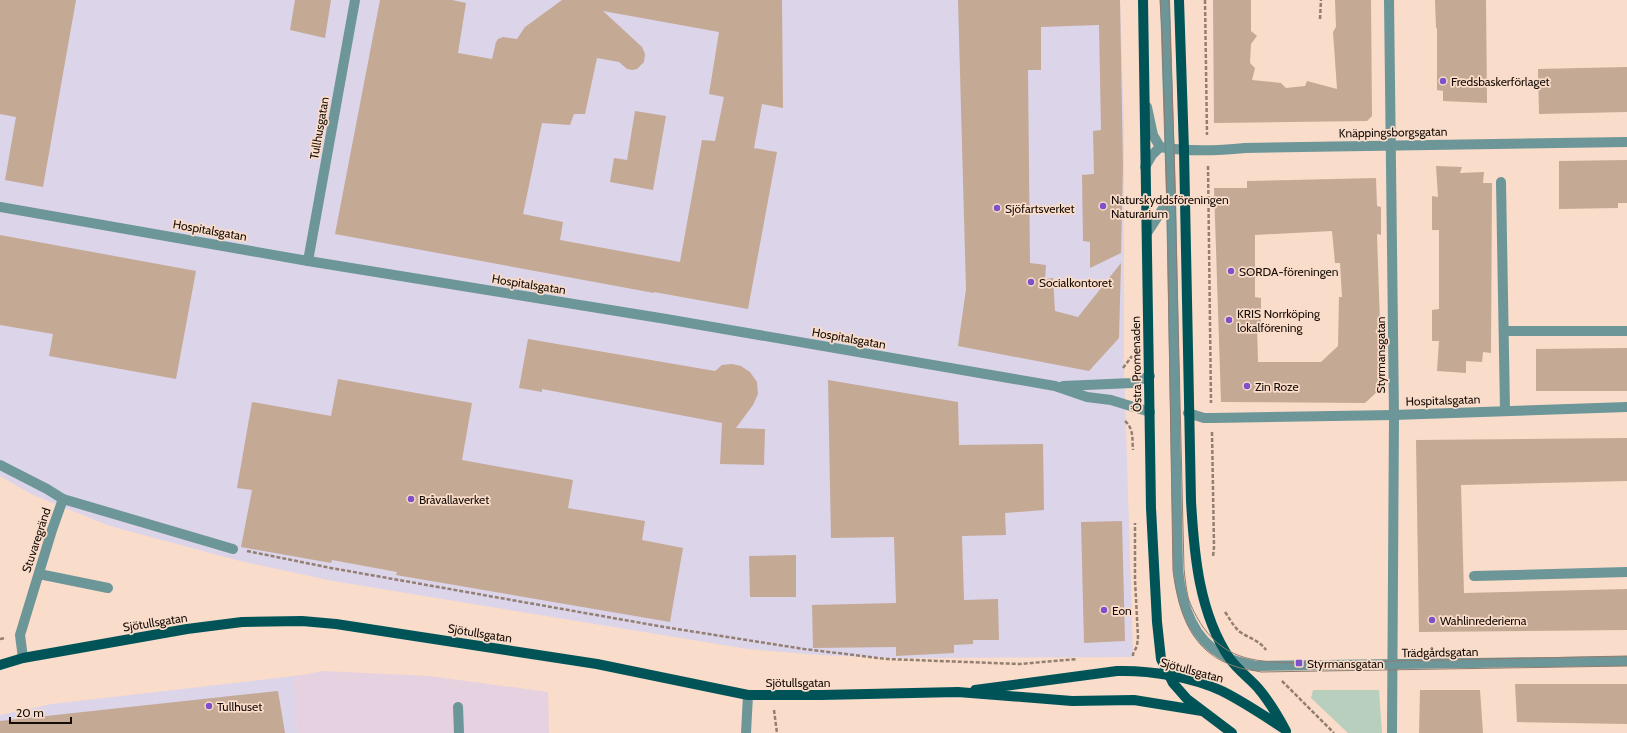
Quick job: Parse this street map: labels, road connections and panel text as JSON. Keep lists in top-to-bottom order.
{
  "streets": {
    "main road": ["Östra Promenaden", "Sjötullsgatan"],
    "street": [
      "Tullhusgatan",
      "Knäppingsborgsgatan",
      "Hospitalsgatan",
      "Styrmansgatan",
      "Stuvaregränd",
      "Trädgårdsgatan"
    ]
  },
  "crossings": [
    ["Tullhusgatan", "Hospitalsgatan"],
    ["Knäppingsborgsgatan", "Styrmansgatan"],
    ["Hospitalsgatan", "Styrmansgatan"],
    ["Hospitalsgatan", "Östra Promenaden"],
    ["Styrmansgatan", "Trädgårdsgatan"],
    ["Östra Promenaden", "Sjötullsgatan"],
    ["Stuvaregränd", "Sjötullsgatan"]
  ],
  "places": {
    "other": [
      "Fredsbaskerförlaget",
      "Naturskyddsföreningen Naturarium",
      "Sjöfartsverket",
      "SORDA-föreningen",
      "Socialkontoret",
      "KRIS Norrköping lokalförening",
      "Zin Roze",
      "Bråvallaverket",
      "Eon",
      "Wahlinrederierna",
      "Tullhuset"
    ],
    "transit": ["Styrmansgatan"]
  },
  "scale_bar": "20 m"
}
